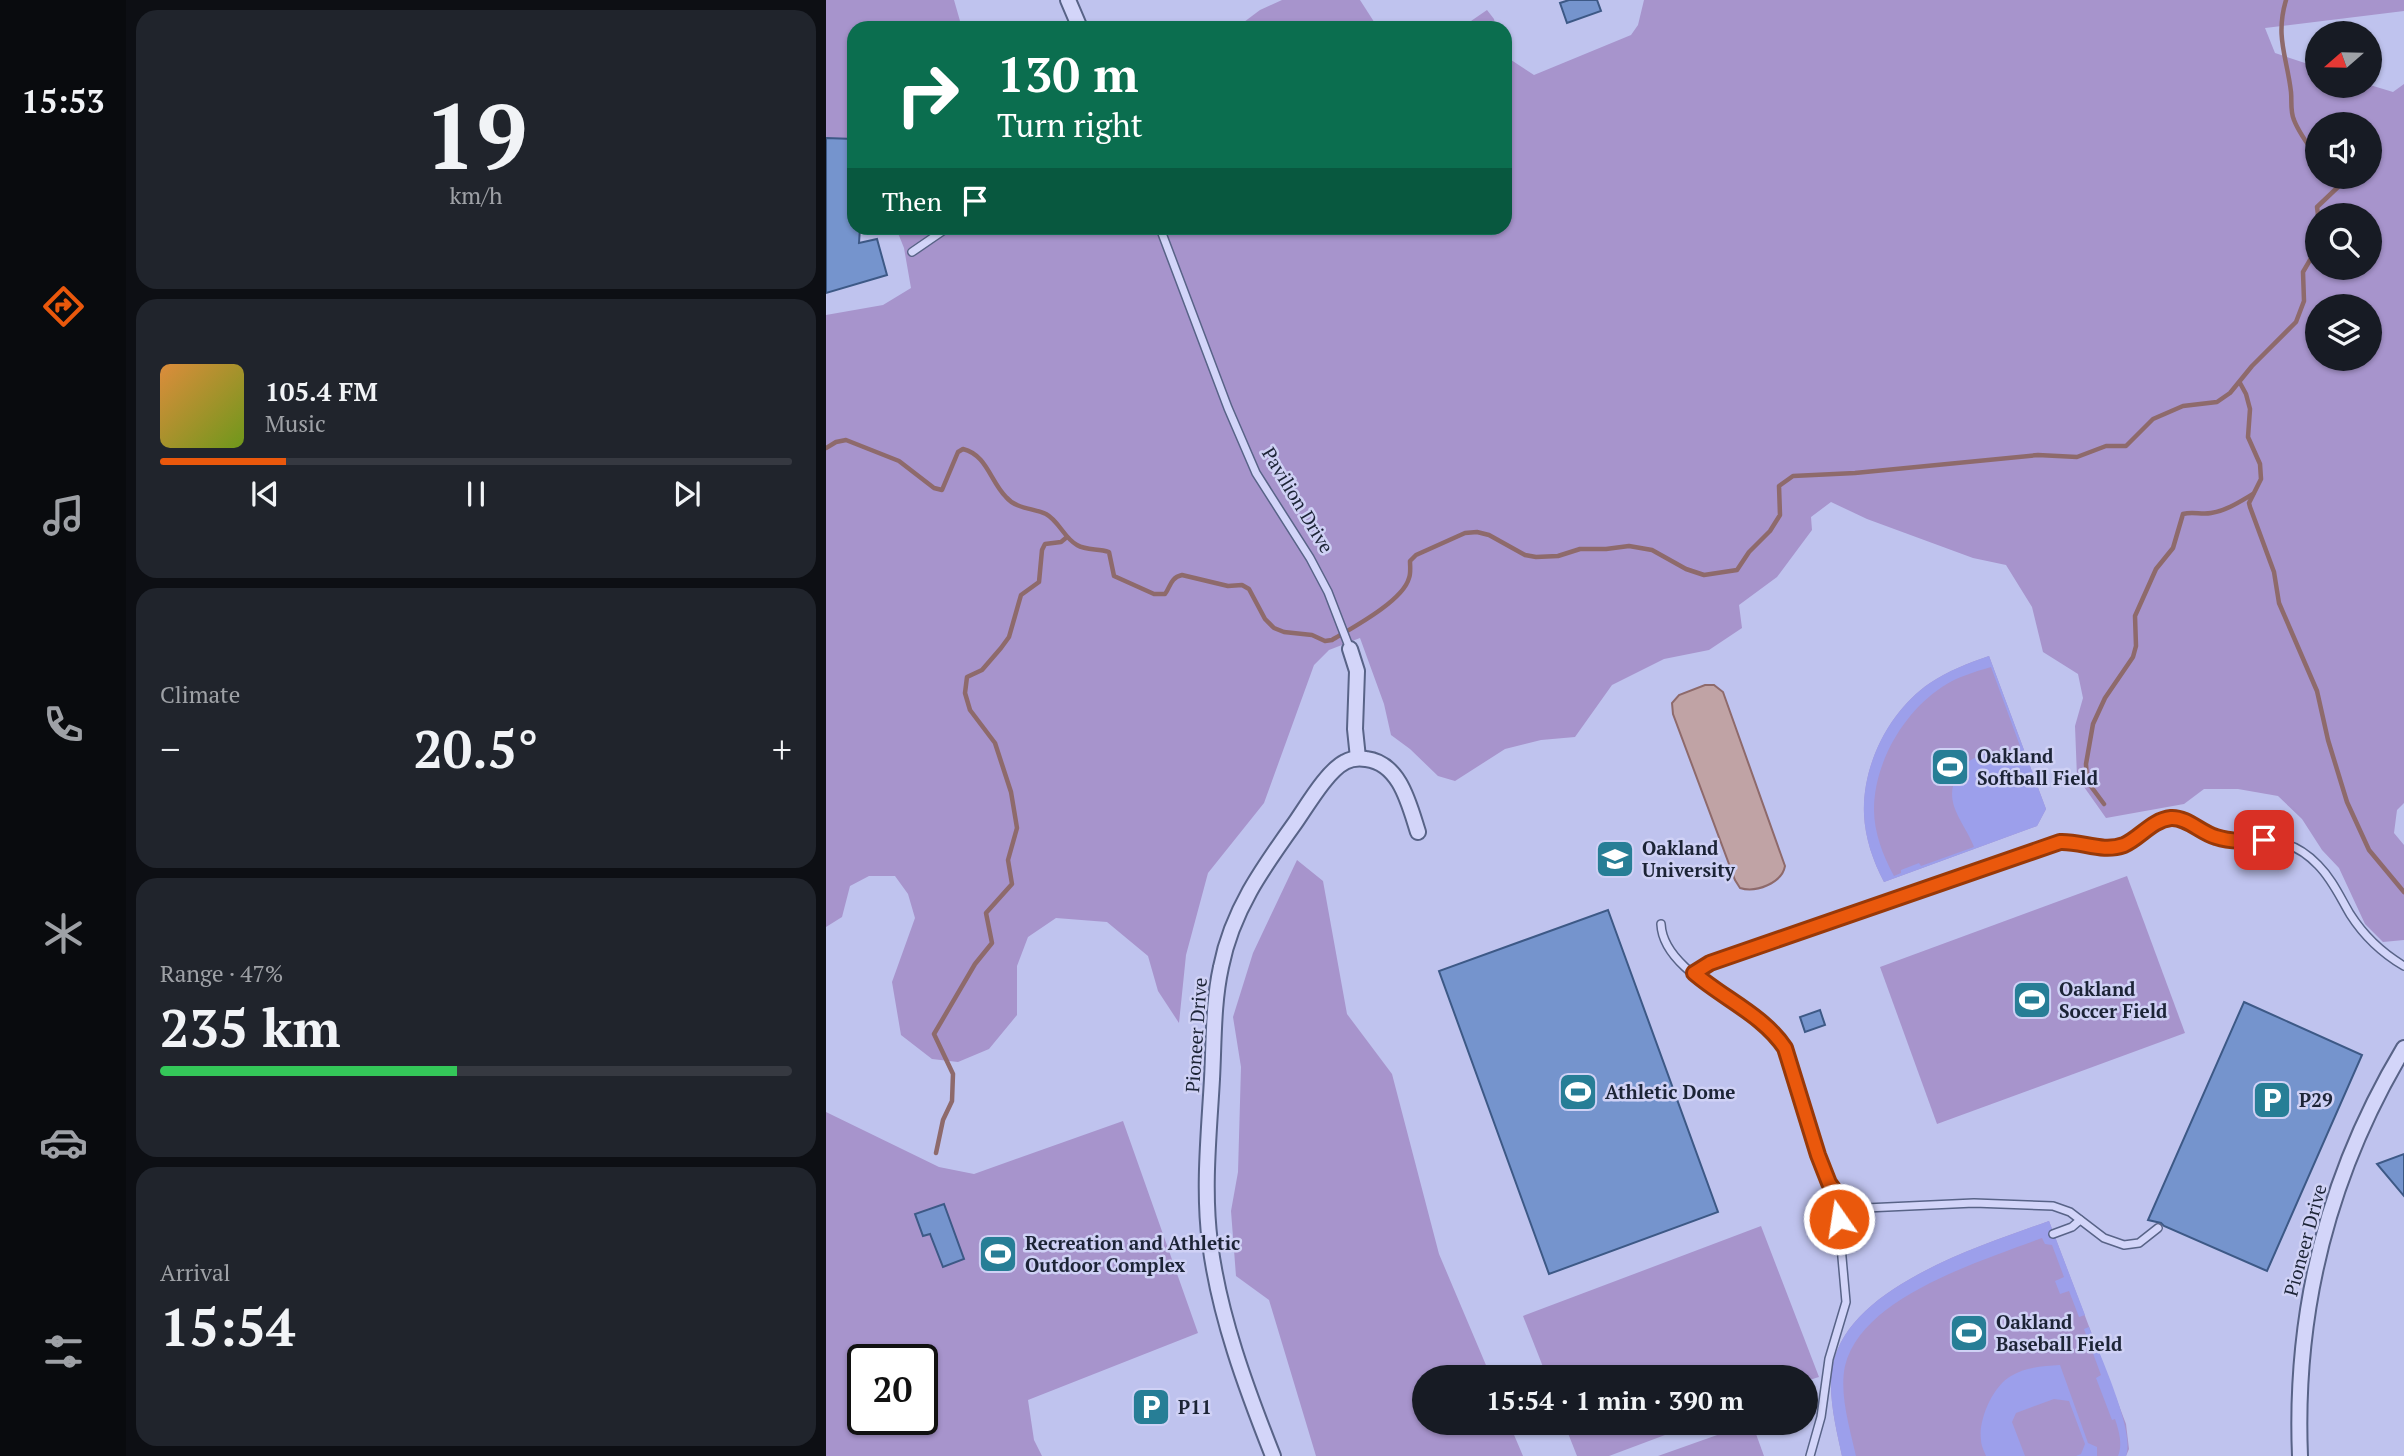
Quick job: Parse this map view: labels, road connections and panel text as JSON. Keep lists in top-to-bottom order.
{
  "streets": {
    "street": ["Pavilion Drive", "Pioneer Drive"]
  },
  "crossings": [
    ["Pavilion Drive", "Pioneer Drive"]
  ],
  "places": {
    "sports": [
      "Oakland Softball Field",
      "Oakland Soccer Field",
      "Athletic Dome",
      "Recreation and Athletic Outdoor Complex",
      "Oakland Baseball Field"
    ],
    "school or university": ["Oakland University"],
    "parking": ["P29", "P11"]
  },
  "north": "left",
  "page": {
    "tabs": "15:53",
    "tile": [
      ["19", "km/h"],
      "Climate",
      ["Range · 47%", "235 km"],
      ["Arrival", "15:54"]
    ],
    "turn": ["130 m", "Turn right"],
    "then": "Then",
    "song": ["105.4 FM", "Music"],
    "heat": ["−", "20.5°", "+"],
    "limit": "20",
    "trip": "15:54 · 1 min · 390 m"
  }
}
